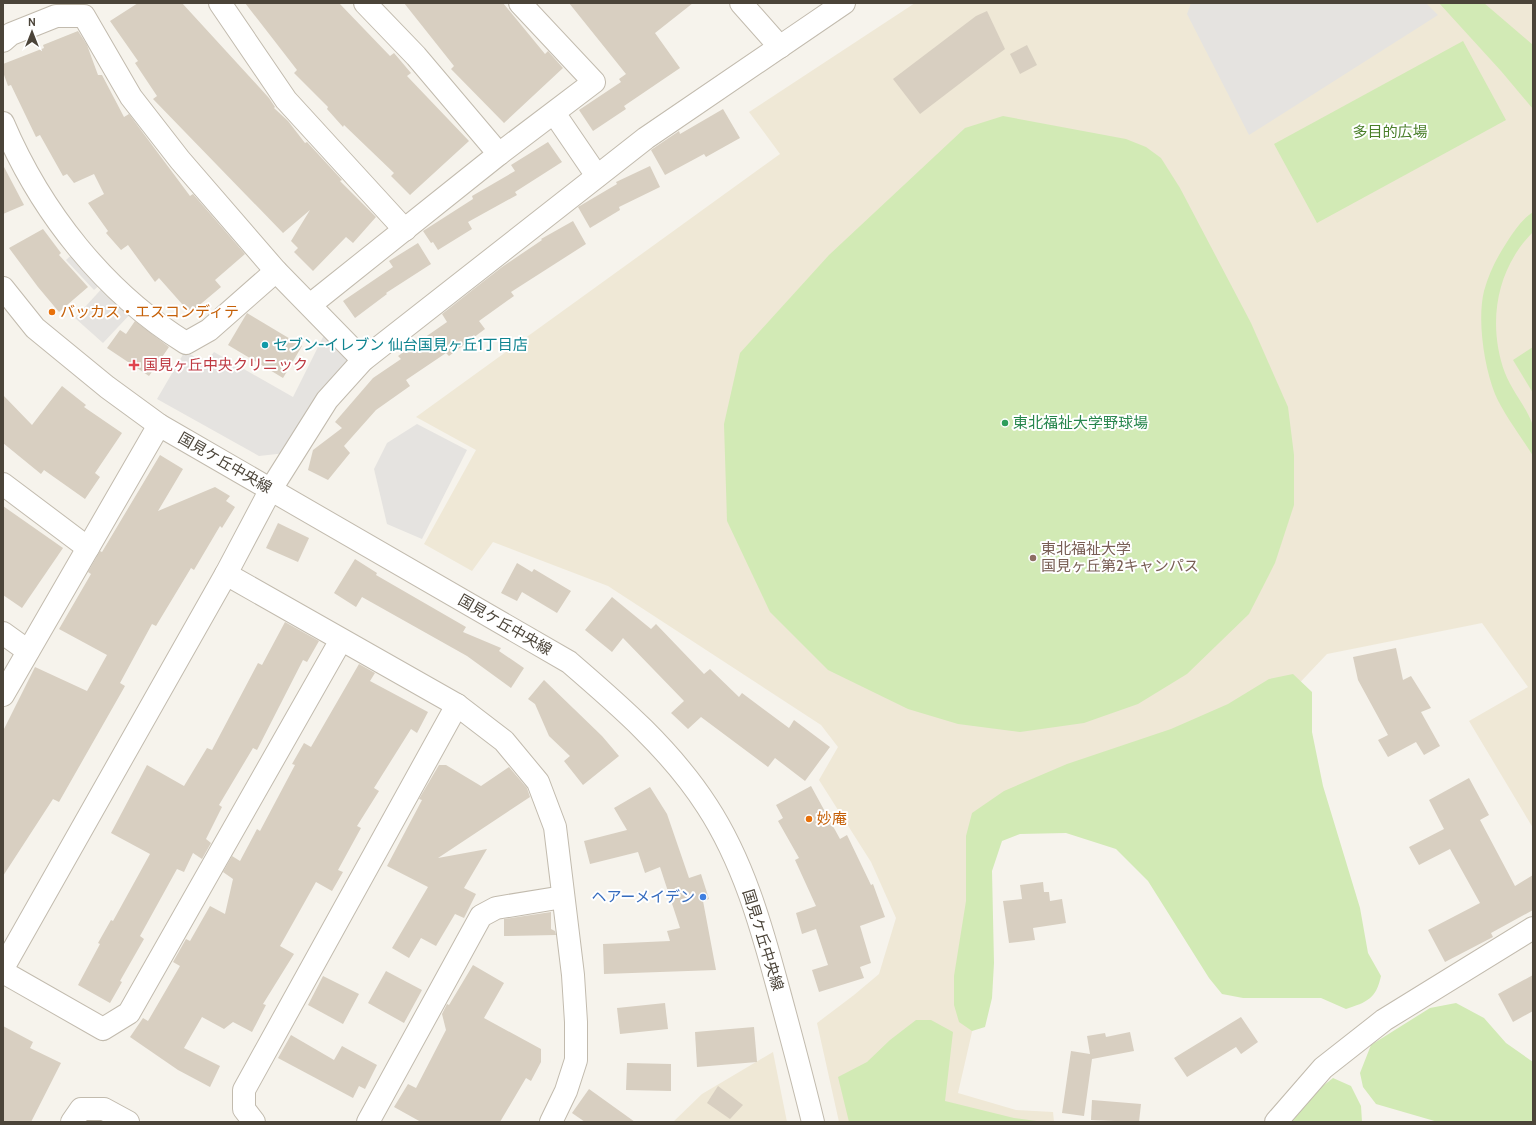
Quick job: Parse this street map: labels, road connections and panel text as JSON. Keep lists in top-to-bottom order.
{
  "streets": {
    "street": ["国見ケ丘中央線"]
  },
  "parks": ["多目的広場"],
  "places": {
    "other": [
      "バッカス・エスコンディテ",
      "セブン-イレブン 仙台国見ヶ丘1丁目店",
      "東北福祉大学野球場",
      "東北福祉大学 国見ヶ丘第2キャンパス",
      "妙庵",
      "ヘアーメイデン"
    ],
    "health": ["国見ヶ丘中央クリニック"]
  },
  "north": "top"
}
